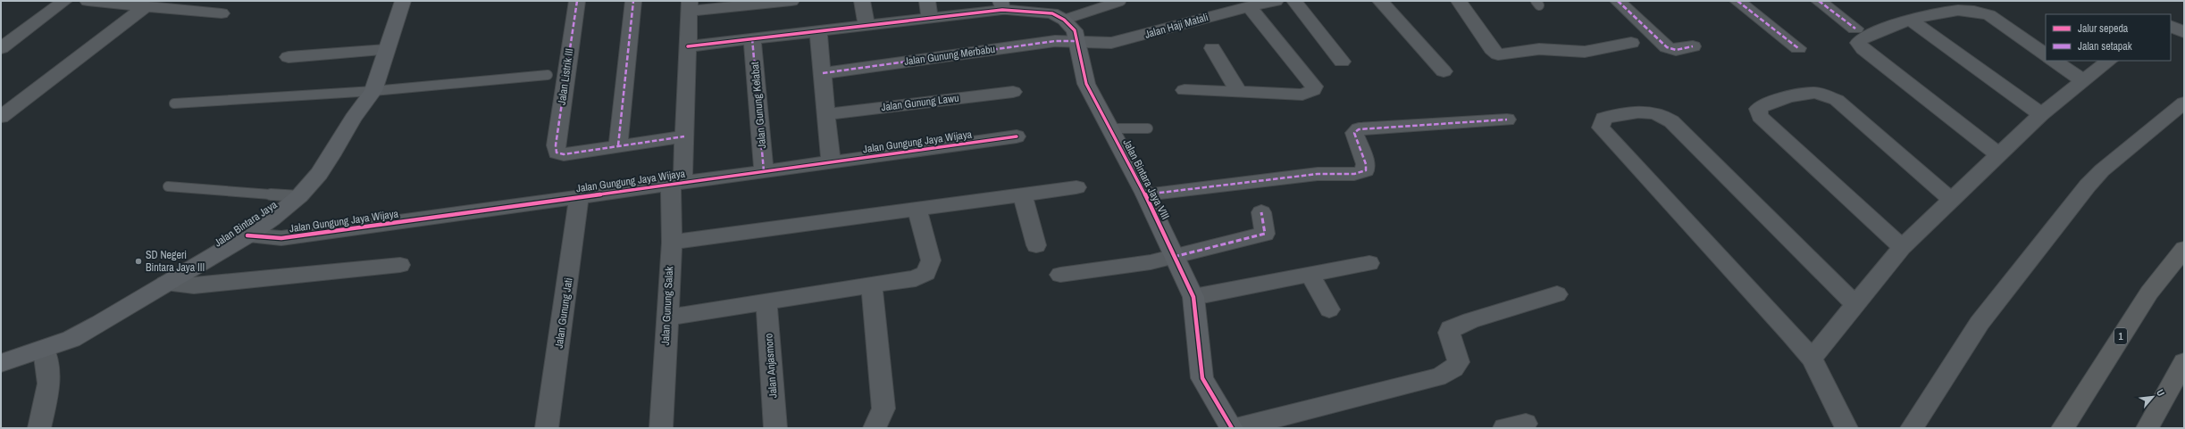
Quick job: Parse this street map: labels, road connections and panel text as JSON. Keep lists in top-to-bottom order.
{
  "streets": {
    "highway": ["1"],
    "street": [
      "Jalan Haji Matali",
      "Jalan Gunung Merbabu",
      "Jalan Listrik III",
      "Jalan Gunung Lawu",
      "Jalan Gunung Kelabat",
      "Jalan Gungung Jaya Wijaya",
      "Jalan Bintara Jaya VIII",
      "Jalan Bintara Jaya",
      "Jalan Gunung Salak",
      "Jalan Gunung Jati",
      "Jalan Anjasmoro"
    ]
  },
  "crossings": [
    ["Jalan Haji Matali", "Jalan Gunung Merbabu"],
    ["Jalan Haji Matali", "Jalan Bintara Jaya VIII"],
    ["Jalan Gunung Merbabu", "Jalan Bintara Jaya VIII"],
    ["Jalan Gunung Kelabat", "Jalan Gungung Jaya Wijaya"],
    ["Jalan Gungung Jaya Wijaya", "Jalan Bintara Jaya"],
    ["Jalan Gungung Jaya Wijaya", "Jalan Gunung Salak"],
    ["Jalan Gungung Jaya Wijaya", "Jalan Gunung Jati"]
  ],
  "places": ["SD Negeri Bintara Jaya III"],
  "legend": ["Jalur sepeda", "Jalan setapak"],
  "north": "top right"
}
